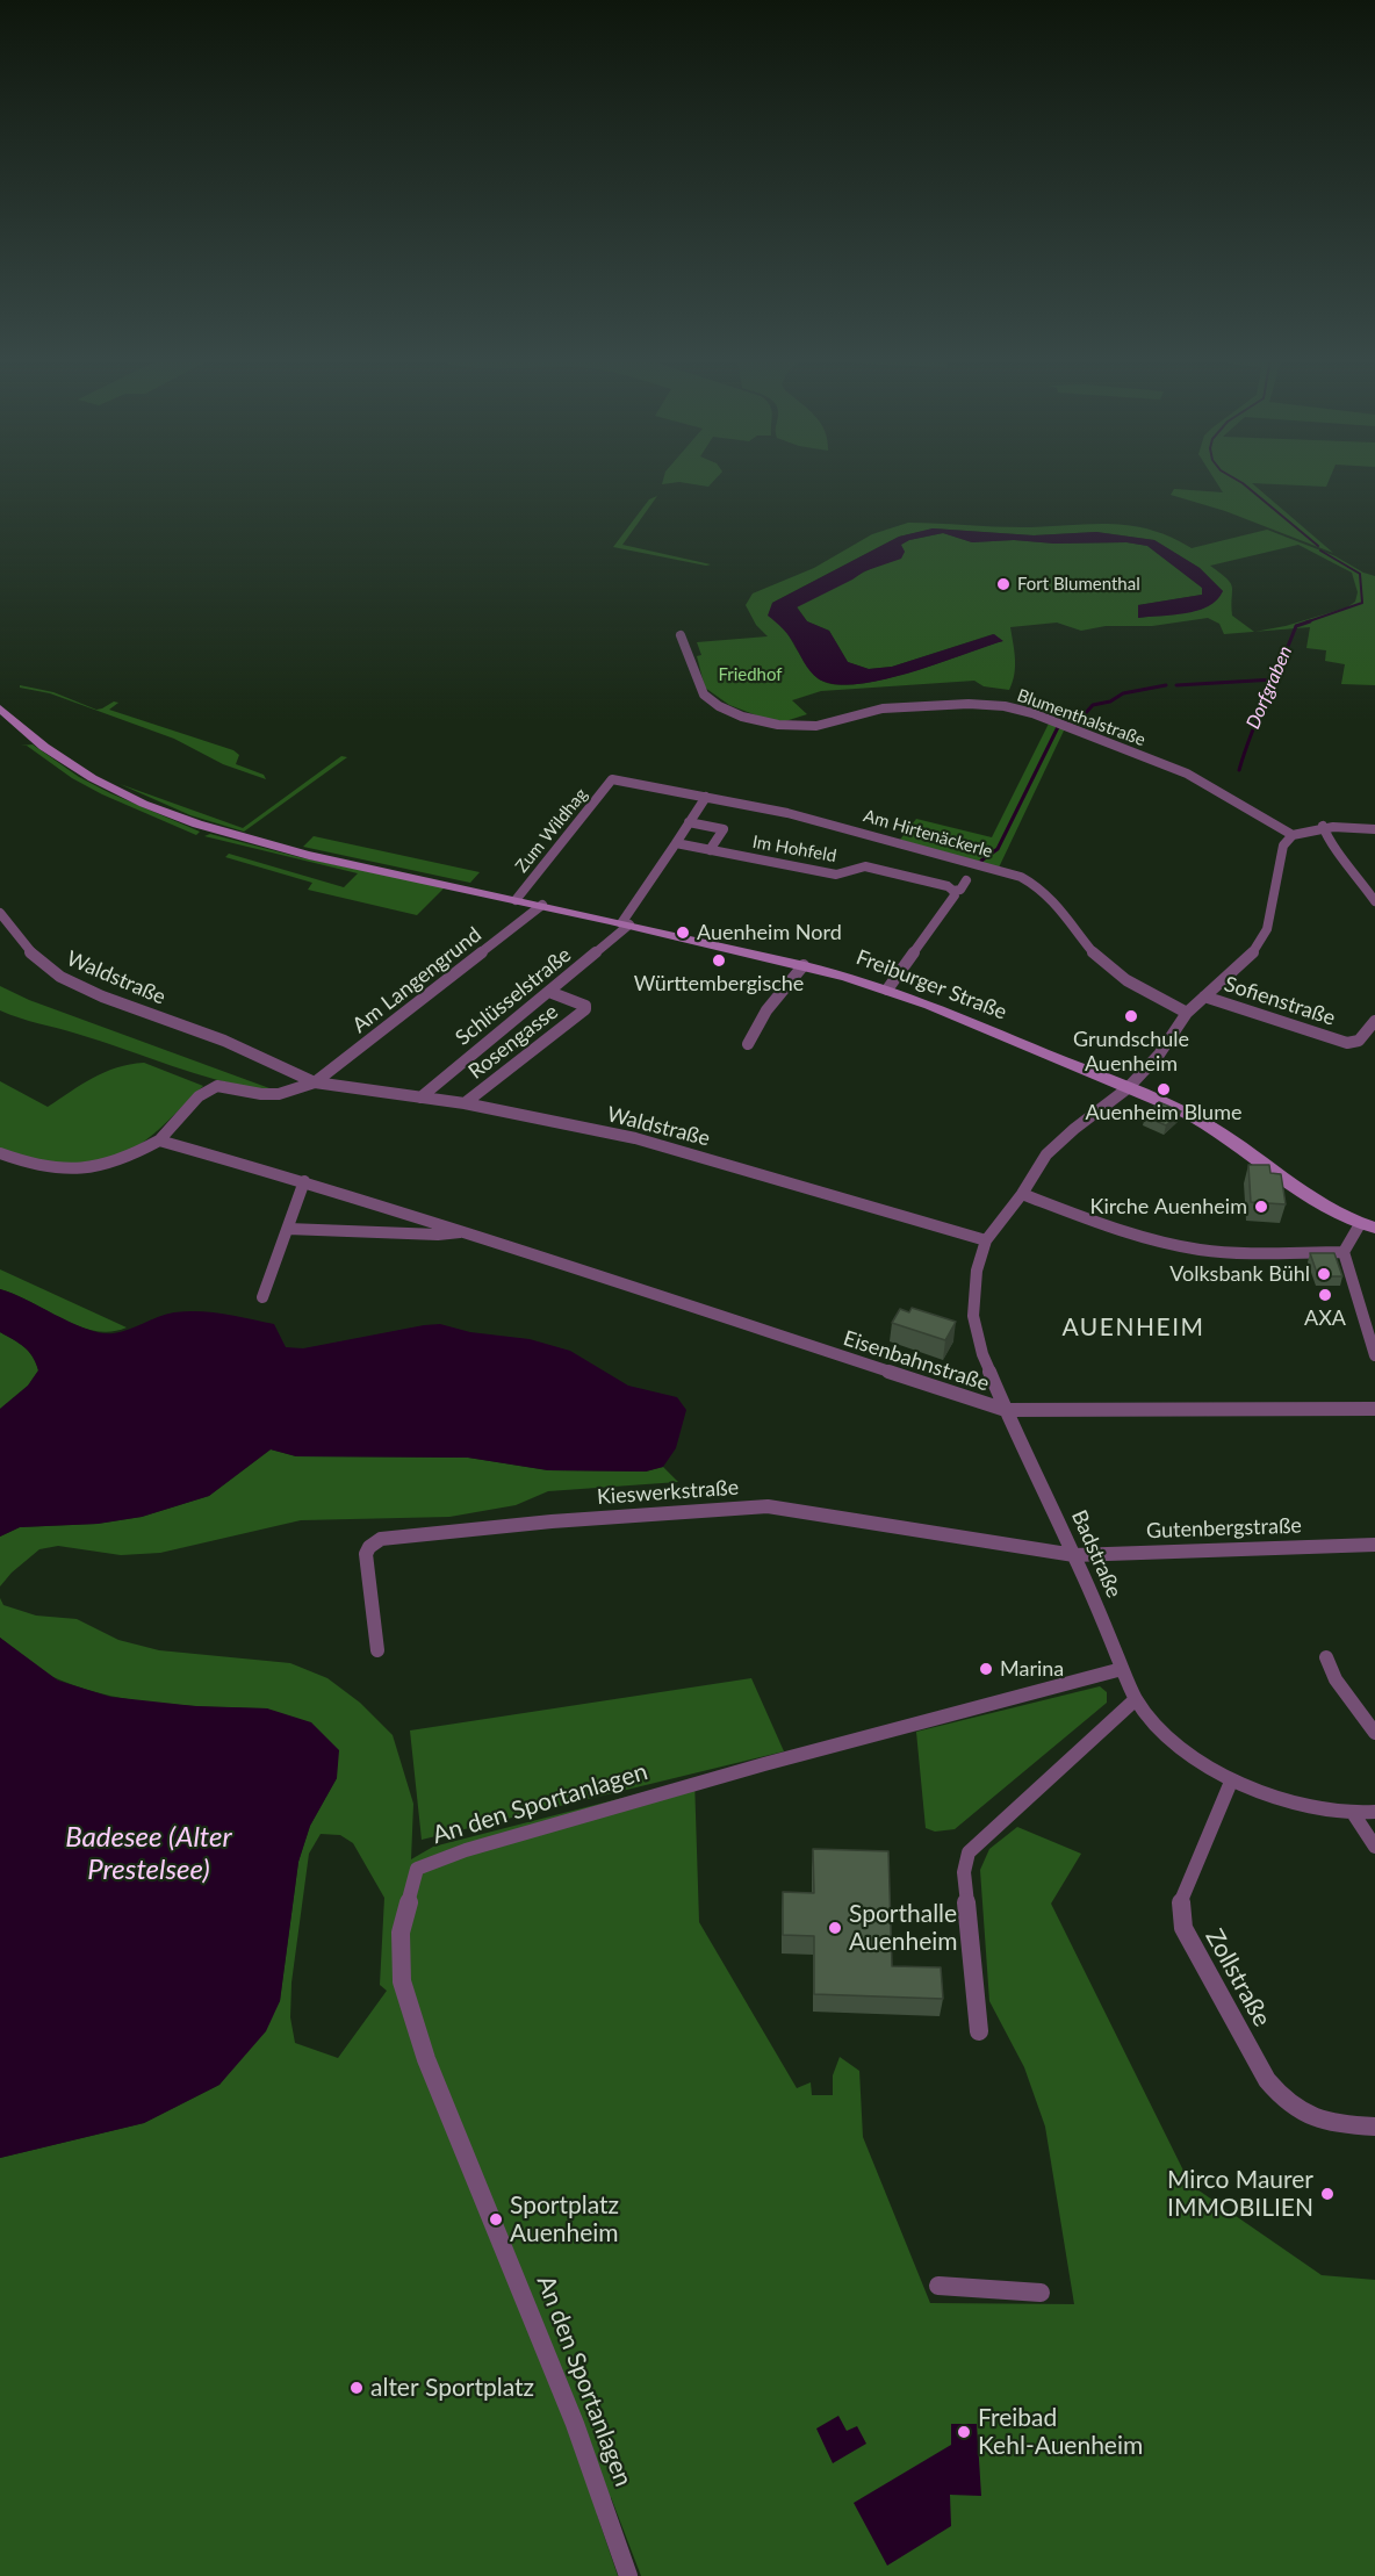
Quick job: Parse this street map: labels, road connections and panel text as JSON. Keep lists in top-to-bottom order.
{
  "streets": {
    "street": [
      "Blumenthalstraße",
      "Zum Wildhag",
      "Am Hirtenäckerle",
      "Im Hohfeld",
      "Waldstraße",
      "Am Langengrund",
      "Freiburger Straße",
      "Schlüsselstraße",
      "Sofienstraße",
      "Rosengasse",
      "Eisenbahnstraße",
      "Kieswerkstraße",
      "Gutenbergstraße",
      "Badstraße",
      "An den Sportanlagen",
      "Zollstraße"
    ]
  },
  "crossings": [
    ["Blumenthalstraße", "Badstraße"],
    ["Zum Wildhag", "Am Hirtenäckerle"],
    ["Zum Wildhag", "Freiburger Straße"],
    ["Am Hirtenäckerle", "Badstraße"],
    ["Waldstraße", "Am Langengrund"],
    ["Waldstraße", "Schlüsselstraße"],
    ["Waldstraße", "Rosengasse"],
    ["Waldstraße", "Eisenbahnstraße"],
    ["Waldstraße", "Badstraße"],
    ["Am Langengrund", "Freiburger Straße"],
    ["Freiburger Straße", "Schlüsselstraße"],
    ["Freiburger Straße", "Badstraße"],
    ["Schlüsselstraße", "Rosengasse"],
    ["Sofienstraße", "Badstraße"],
    ["Eisenbahnstraße", "Badstraße"],
    ["Kieswerkstraße", "Gutenbergstraße"],
    ["Kieswerkstraße", "Badstraße"],
    ["Gutenbergstraße", "Badstraße"],
    ["Badstraße", "An den Sportanlagen"],
    ["Badstraße", "Zollstraße"]
  ],
  "districts": ["AUENHEIM"],
  "water": ["Dorfgraben", "Badesee (Alter Prestelsee)"],
  "parks": ["Friedhof"],
  "places": [
    "Fort Blumenthal",
    "Auenheim Nord",
    "Württembergische",
    "Grundschule Auenheim",
    "Auenheim Blume",
    "Kirche Auenheim",
    "Volksbank Bühl",
    "AXA",
    "Marina",
    "Sporthalle Auenheim",
    "Mirco Maurer IMMOBILIEN",
    "Sportplatz Auenheim",
    "alter Sportplatz",
    "Freibad Kehl-Auenheim"
  ]
}
